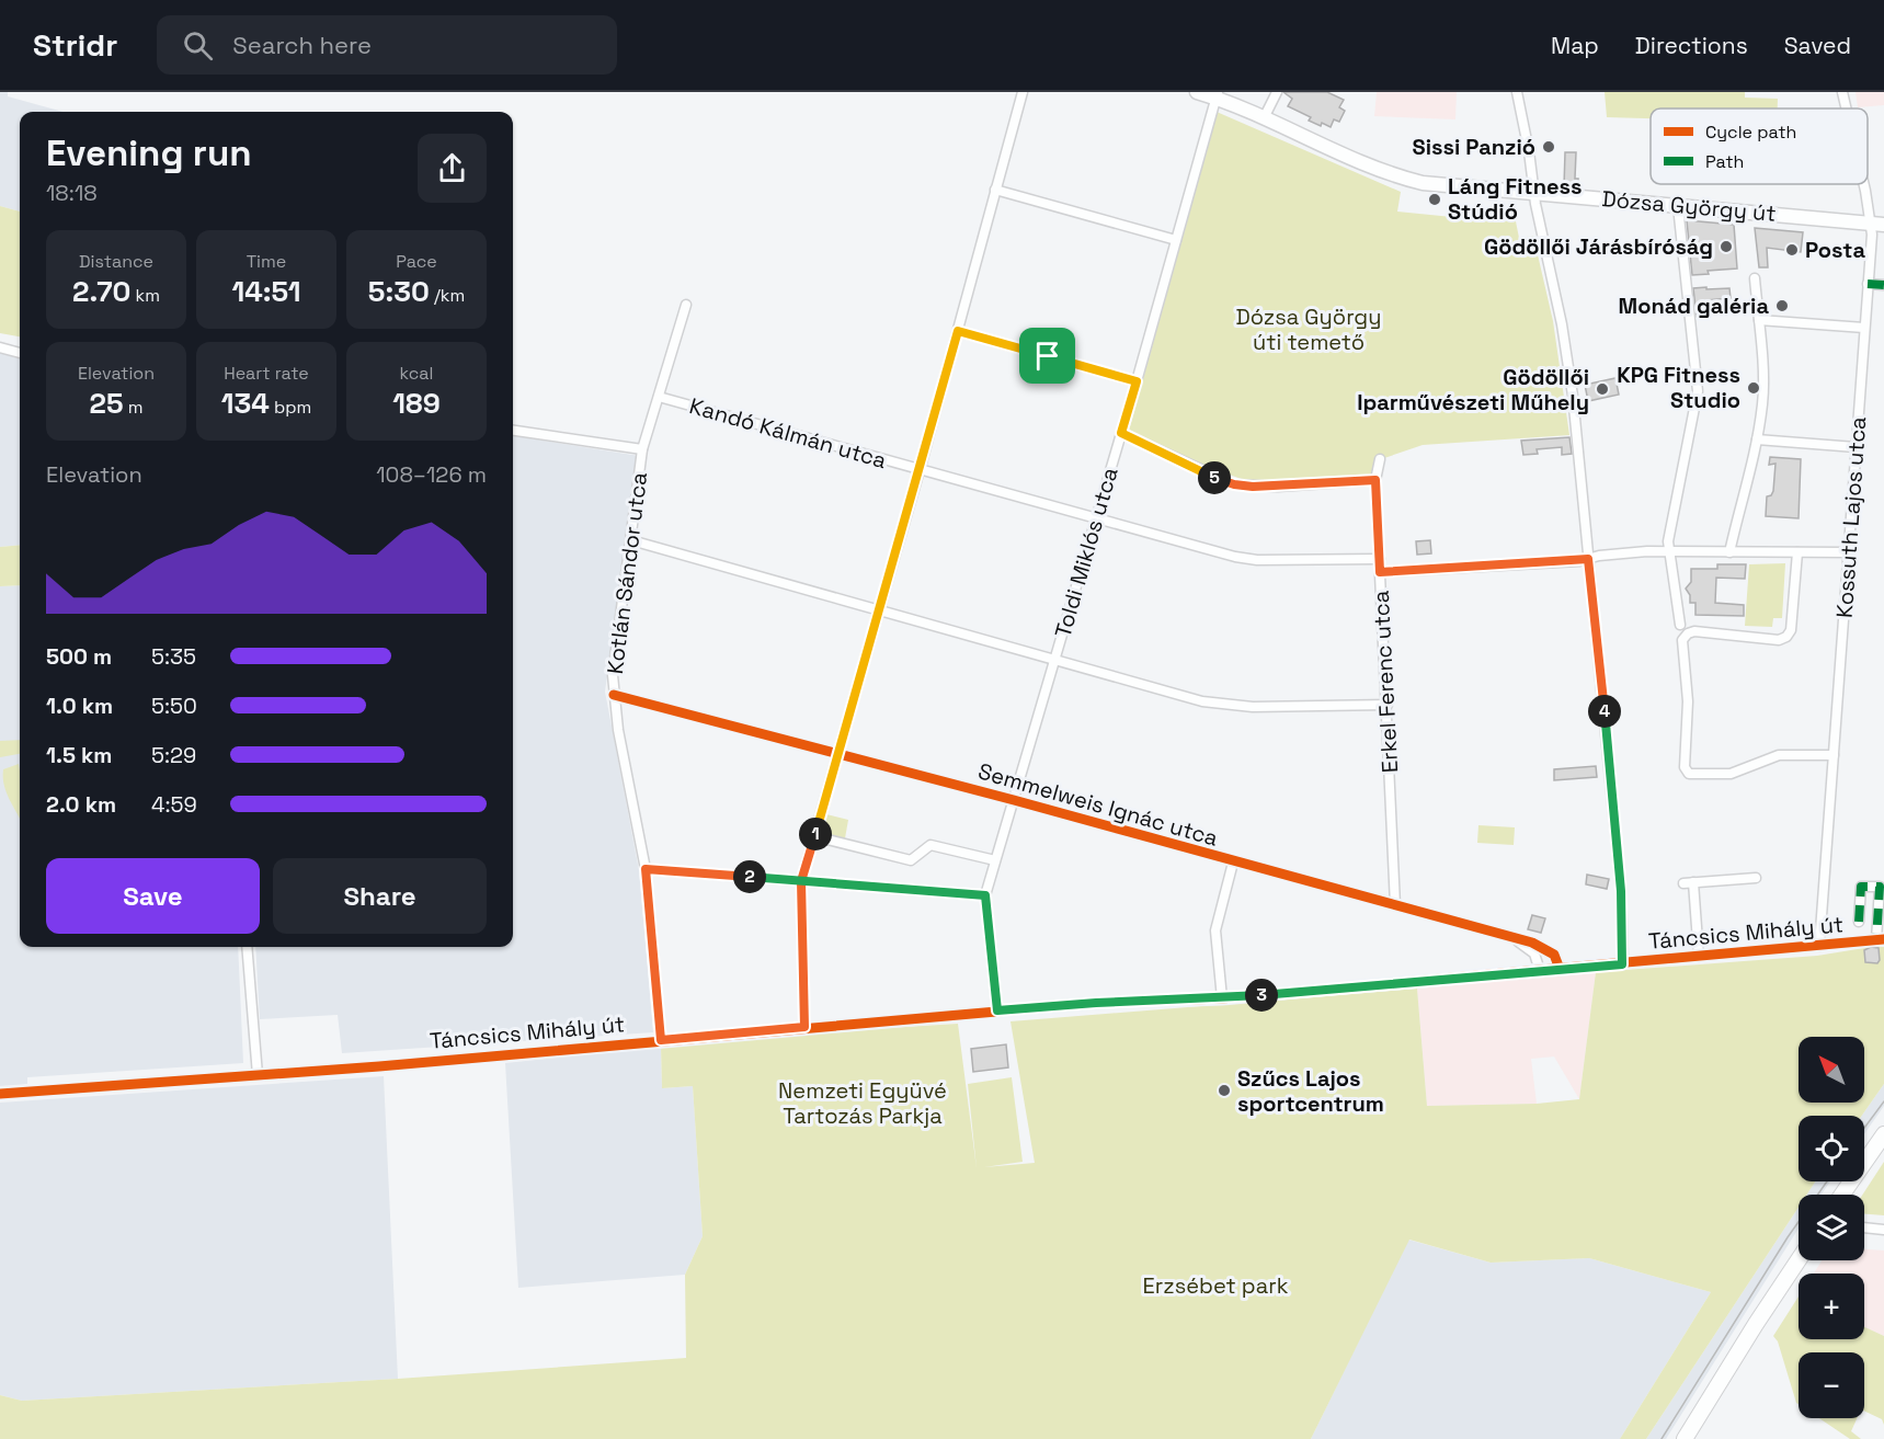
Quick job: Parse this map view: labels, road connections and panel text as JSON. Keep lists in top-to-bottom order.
{
  "streets": {
    "main road": ["Dózsa György út"],
    "street": [
      "Kandó Kálmán utca",
      "Kossuth Lajos utca",
      "Toldi Miklós utca",
      "Kotlán Sándor utca",
      "Erkel Ferenc utca",
      "Semmelweis Ignác utca",
      "Táncsics Mihály út"
    ]
  },
  "crossings": [
    ["Dózsa György út", "Kossuth Lajos utca"],
    ["Dózsa György út", "Toldi Miklós utca"],
    ["Kandó Kálmán utca", "Toldi Miklós utca"],
    ["Kandó Kálmán utca", "Kotlán Sándor utca"],
    ["Kandó Kálmán utca", "Erkel Ferenc utca"],
    ["Kossuth Lajos utca", "Táncsics Mihály út"],
    ["Toldi Miklós utca", "Semmelweis Ignác utca"],
    ["Toldi Miklós utca", "Táncsics Mihály út"],
    ["Kotlán Sándor utca", "Semmelweis Ignác utca"],
    ["Kotlán Sándor utca", "Táncsics Mihály út"],
    ["Erkel Ferenc utca", "Semmelweis Ignác utca"],
    ["Semmelweis Ignác utca", "Táncsics Mihály út"]
  ],
  "parks": ["Dózsa György úti temető", "Nemzeti Együvé Tartozás Parkja", "Erzsébet park"],
  "places": [
    "Sissi Panzió",
    "Láng Fitness Stúdió",
    "Gödöllői Járásbíróság",
    "Posta",
    "Monád galéria",
    "KPG Fitness Studio",
    "Gödöllői Iparművészeti Műhely",
    "Szűcs Lajos sportcentrum"
  ],
  "legend": ["Cycle path", "Path"],
  "north": "top left",
  "page": {
    "header": "Stridr",
    "search": "Search here",
    "nav": ["Map", "Directions", "Saved"],
    "heading": ["Evening run", "18:18"],
    "stats": [
      ["Distance", "2.70 km"],
      ["Time", "14:51"],
      ["Pace", "5:30 /km"],
      ["Elevation", "25 m"],
      ["Heart rate", "134 bpm"],
      ["kcal", "189"]
    ],
    "chart": ["Elevation", "108–126 m"],
    "pins": [
      "5",
      "4",
      "1",
      "2",
      "3"
    ],
    "list": [
      {
        "name": "500 m",
        "note": "5:35"
      },
      {
        "name": "1.0 km",
        "note": "5:50"
      },
      {
        "name": "1.5 km",
        "note": "5:29"
      },
      {
        "name": "2.0 km",
        "note": "4:59"
      }
    ],
    "buttons": ["Save", "Share"],
    "map_buttons": ["+", "−"]
  }
}
